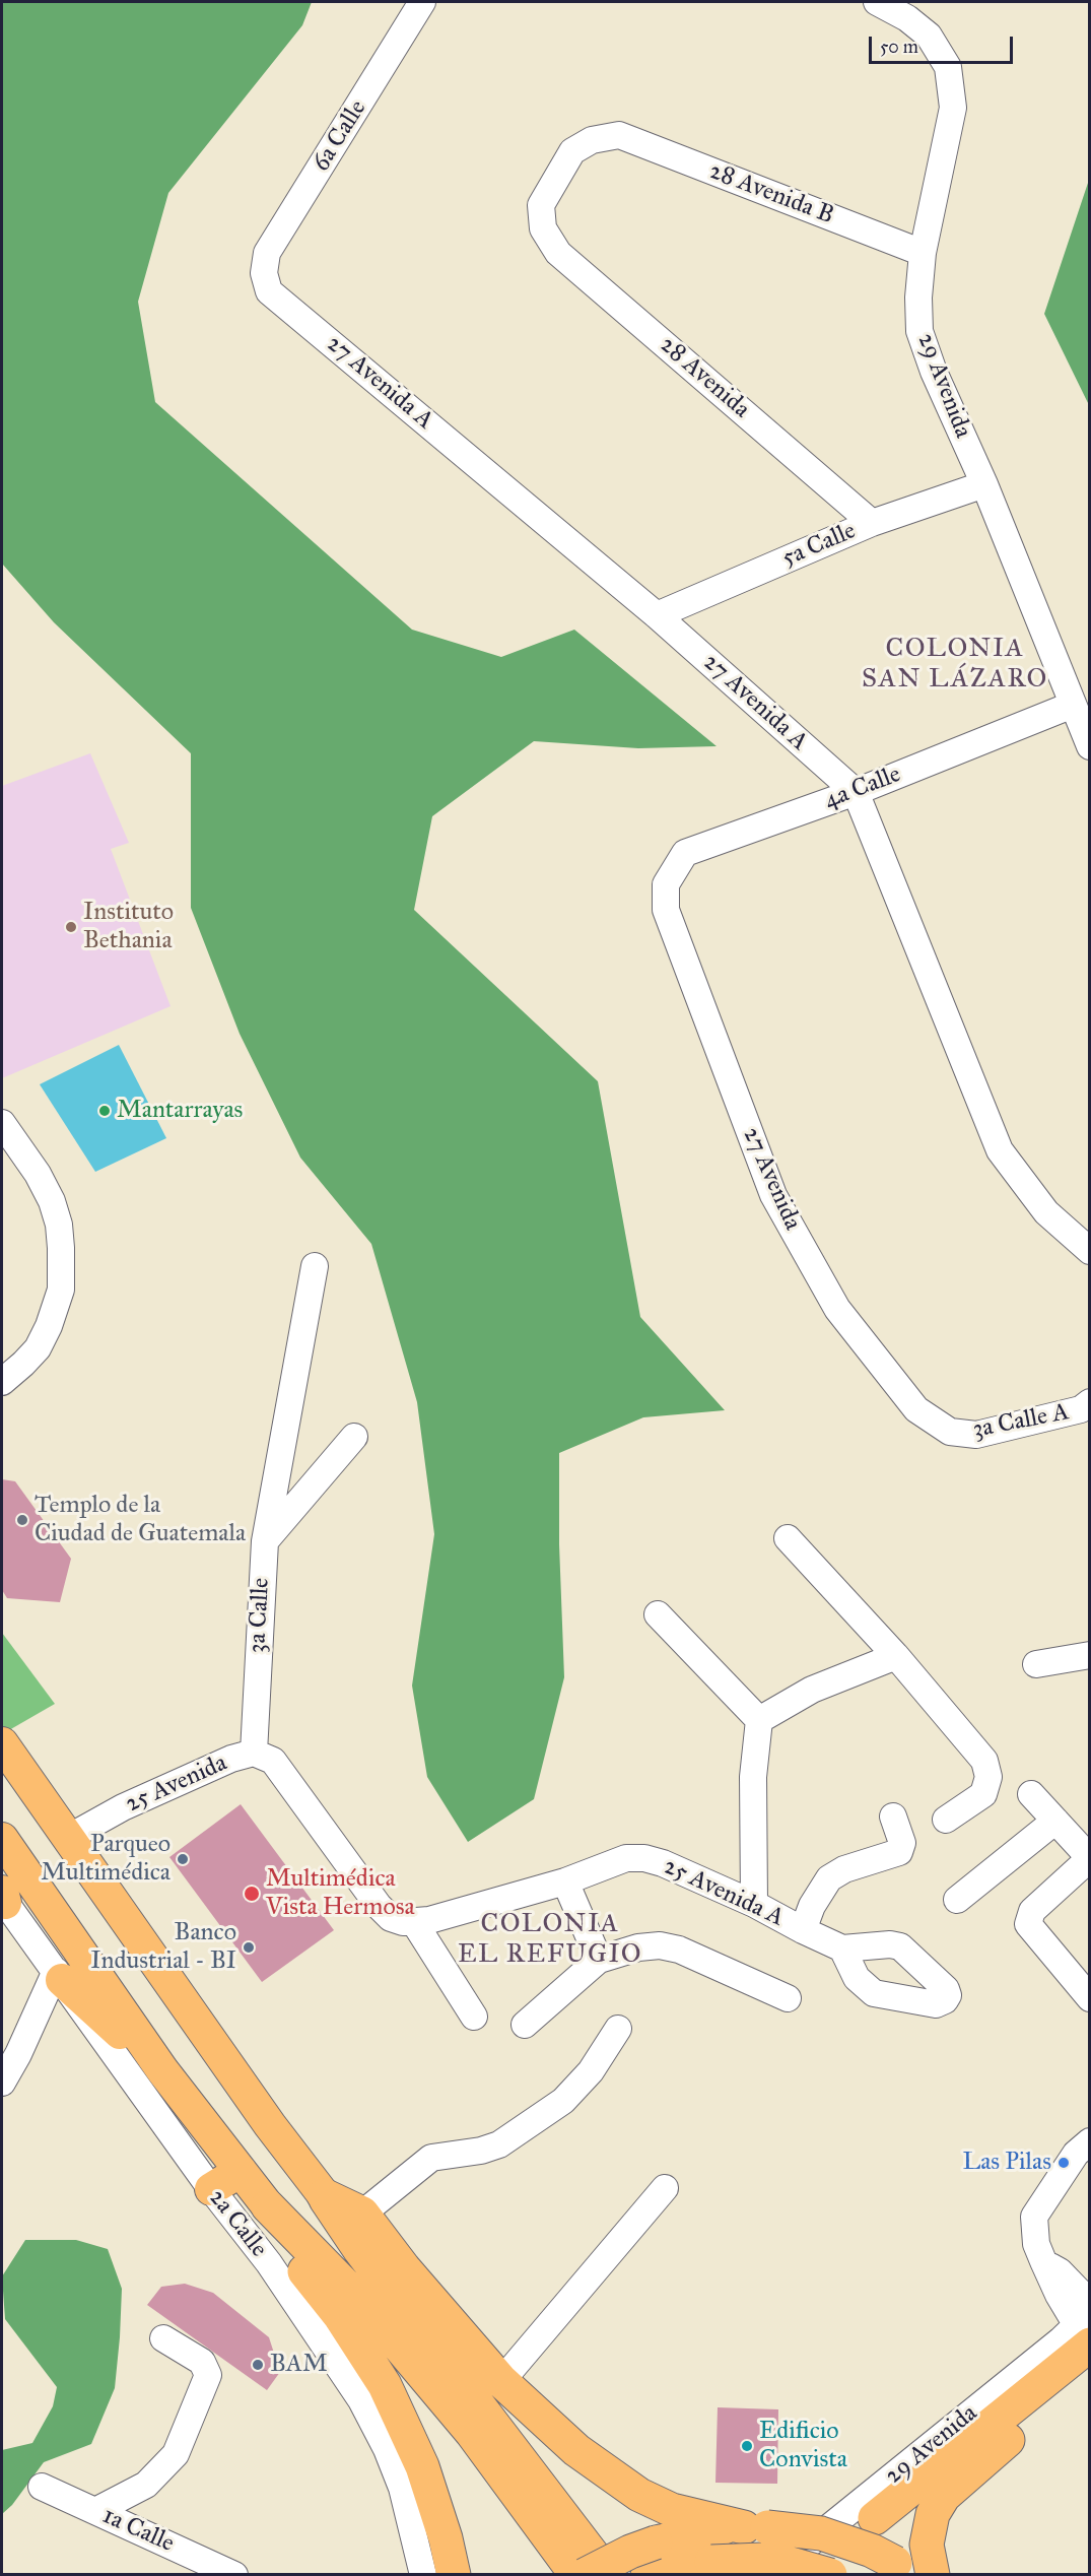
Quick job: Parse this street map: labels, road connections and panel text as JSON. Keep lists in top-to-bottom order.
{
  "streets": {
    "street": [
      "6a Calle",
      "28 Avenida B",
      "28 Avenida",
      "27 Avenida A",
      "29 Avenida",
      "5a Calle",
      "4a Calle",
      "27 Avenida",
      "3a Calle A",
      "3a Calle",
      "25 Avenida",
      "25 Avenida A",
      "2a Calle",
      "1a Calle"
    ]
  },
  "crossings": [
    ["6a Calle", "27 Avenida A"],
    ["28 Avenida B", "28 Avenida"],
    ["28 Avenida B", "29 Avenida"],
    ["28 Avenida", "5a Calle"],
    ["27 Avenida A", "5a Calle"],
    ["27 Avenida A", "4a Calle"],
    ["29 Avenida", "5a Calle"],
    ["29 Avenida", "4a Calle"],
    ["4a Calle", "27 Avenida"],
    ["27 Avenida", "3a Calle A"],
    ["3a Calle", "25 Avenida"]
  ],
  "districts": ["COLONIA SAN LÁZARO", "COLONIA EL REFUGIO"],
  "places": [
    "Instituto Bethania",
    "Mantarrayas",
    "Templo de la Ciudad de Guatemala",
    "Parqueo Multimédica",
    "Multimédica Vista Hermosa",
    "Banco Industrial - BI",
    "Las Pilas",
    "BAM",
    "Edificio Convista"
  ],
  "scale_bar": "50 m"
}
